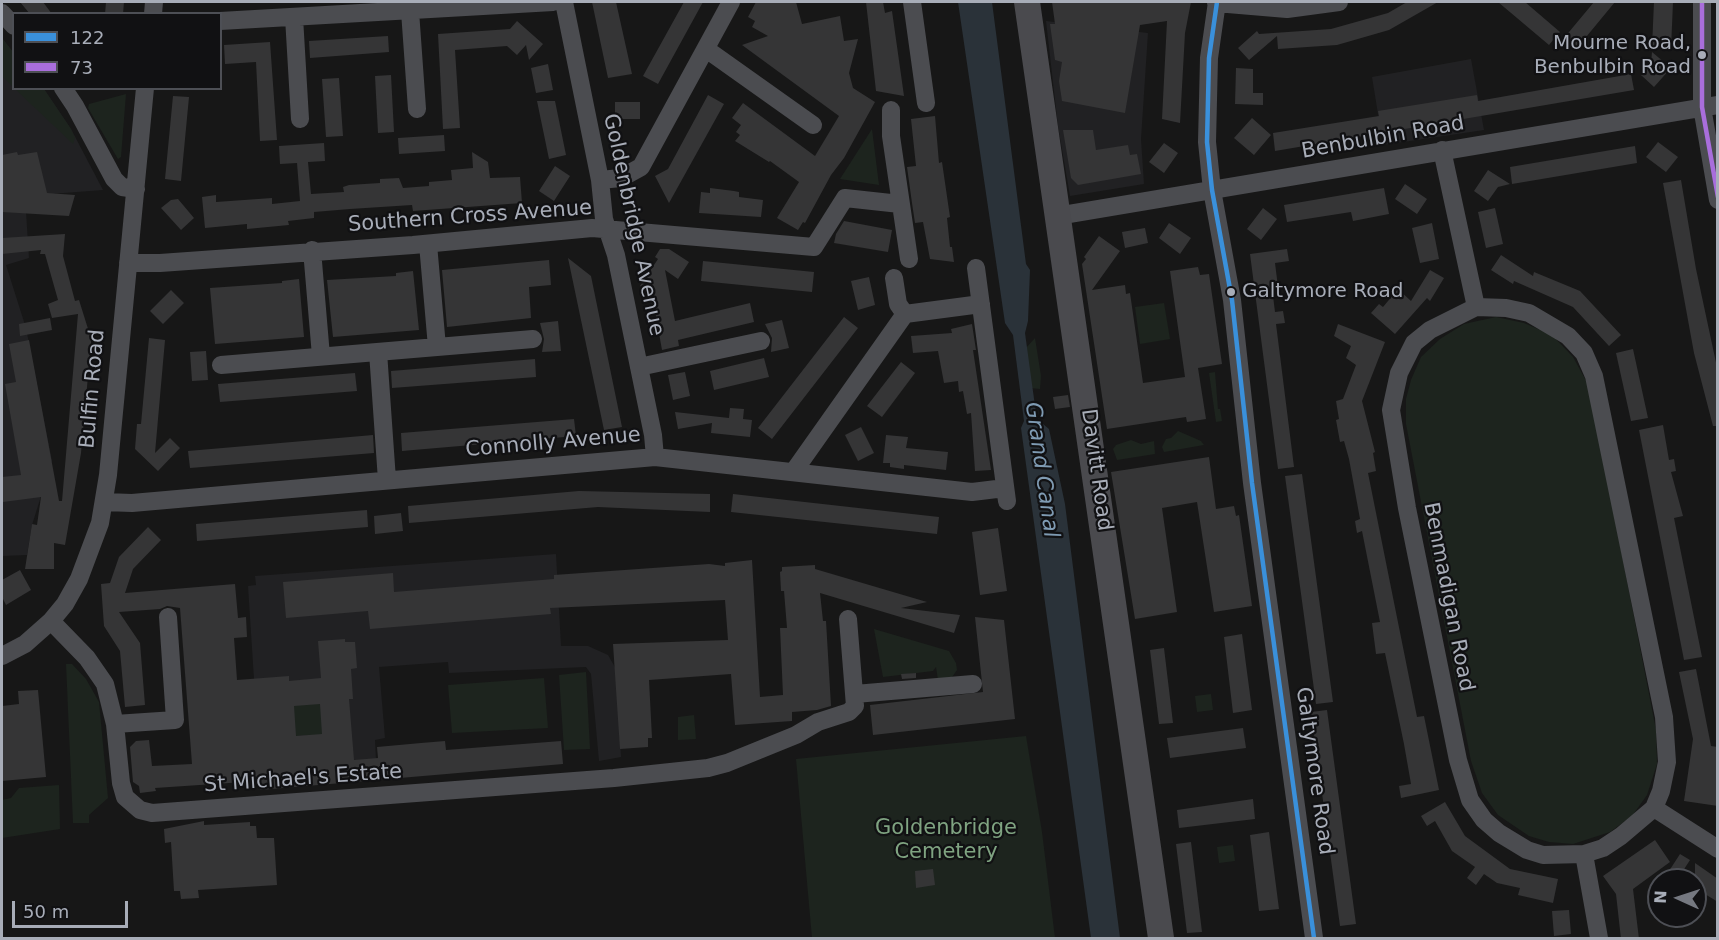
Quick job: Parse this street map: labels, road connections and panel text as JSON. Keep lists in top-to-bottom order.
{
  "streets": {
    "main road": ["Davitt Road"],
    "street": [
      "Benbulbin Road",
      "Southern Cross Avenue",
      "Goldenbridge Avenue",
      "Bulfin Road",
      "Connolly Avenue",
      "Benmadigan Road",
      "Galtymore Road",
      "St Michael's Estate"
    ]
  },
  "crossings": [
    ["Benbulbin Road", "Davitt Road"],
    ["Benbulbin Road", "Galtymore Road"],
    ["Southern Cross Avenue", "Goldenbridge Avenue"],
    ["Southern Cross Avenue", "Bulfin Road"],
    ["Goldenbridge Avenue", "Connolly Avenue"],
    ["Bulfin Road", "Connolly Avenue"],
    ["Bulfin Road", "St Michael's Estate"]
  ],
  "water": ["Grand Canal"],
  "parks": ["Goldenbridge Cemetery"],
  "places": ["Mourne Road, Benbulbin Road", "Galtymore Road"],
  "lines": ["transit line 122", "transit line 73"],
  "legend": ["122", "73"],
  "scale_bar": "50 m",
  "north": "left"
}
